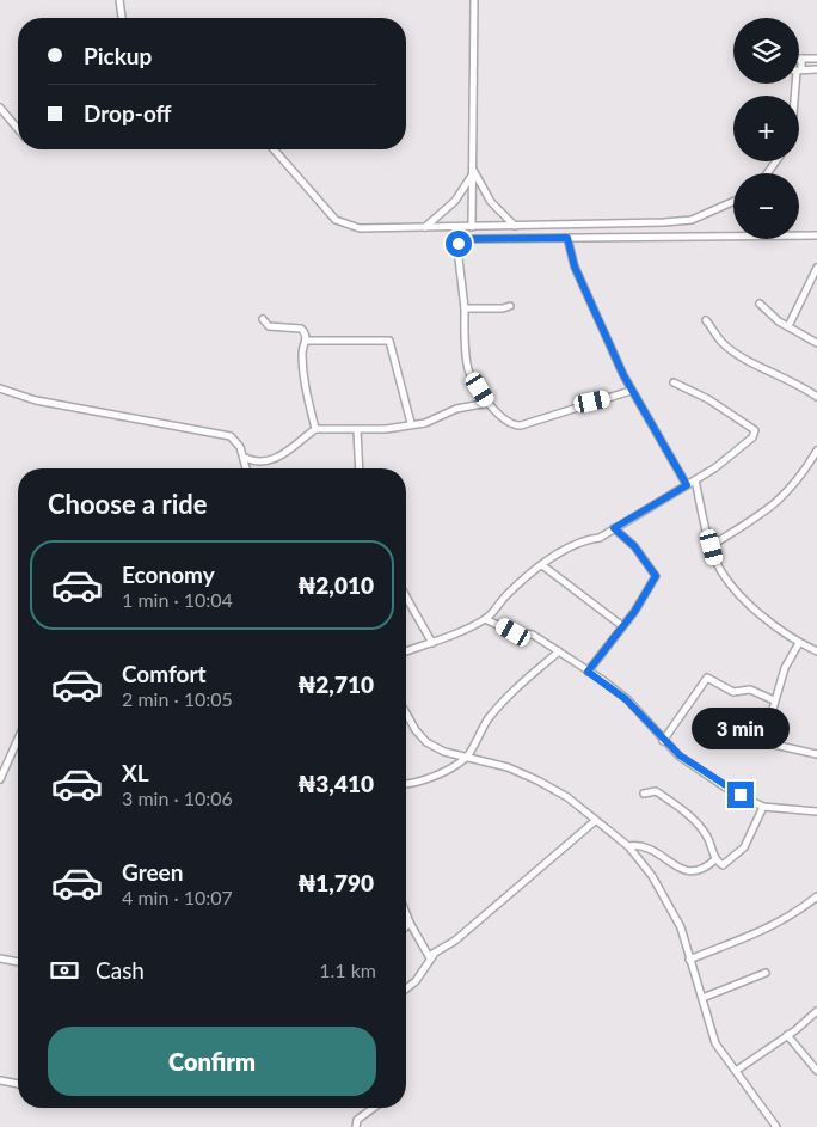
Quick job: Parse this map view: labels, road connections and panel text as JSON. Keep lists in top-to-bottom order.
{
  "page": {
    "map_buttons": ["+", "−"],
    "banner": ["Pickup", "Drop-off"],
    "heading": "Choose a ride",
    "list": [
      {
        "name": "Economy",
        "note": "1 min · 10:04",
        "value": "₦2,010"
      },
      {
        "name": "Comfort",
        "note": "2 min · 10:05",
        "value": "₦2,710"
      },
      {
        "name": "XL",
        "note": "3 min · 10:06",
        "value": "₦3,410"
      },
      {
        "name": "Green",
        "note": "4 min · 10:07",
        "value": "₦1,790"
      }
    ],
    "bubble": "3 min",
    "pay": ["Cash", "1.1 km"],
    "buttons": "Confirm"
  }
}
